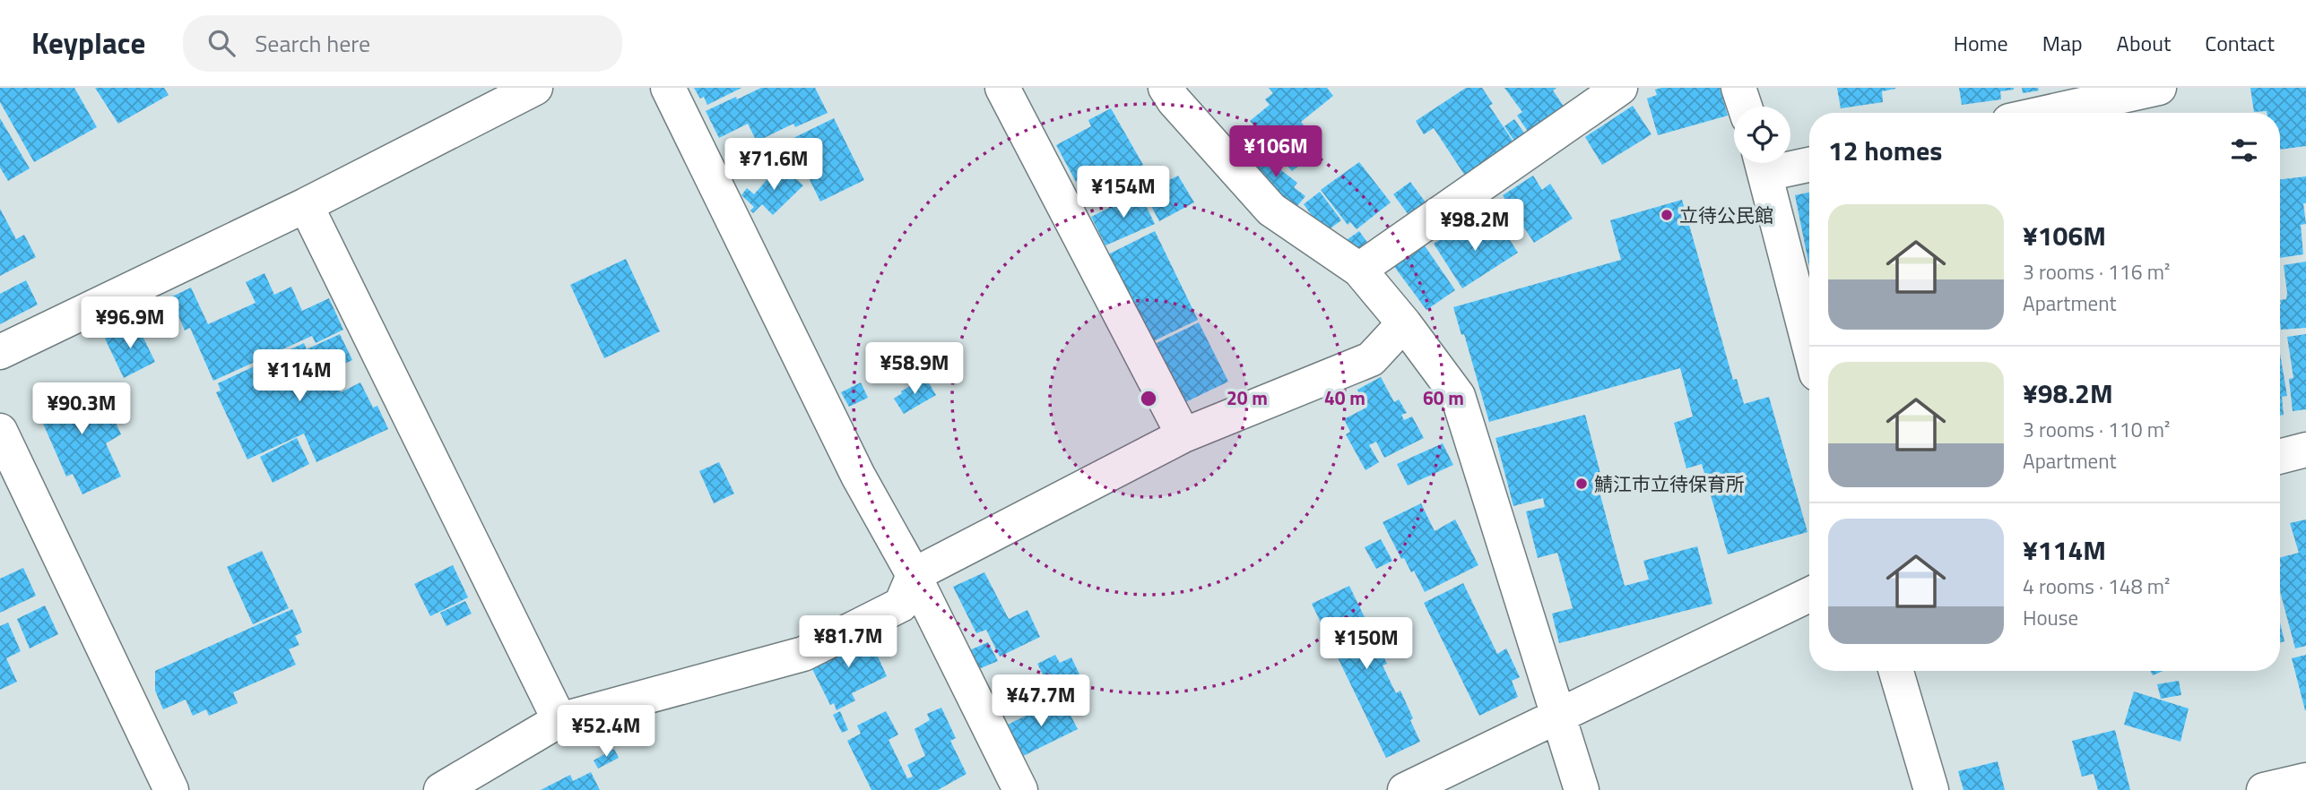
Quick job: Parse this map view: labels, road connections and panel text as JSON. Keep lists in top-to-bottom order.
{
  "places": ["立待公民館", "鯖江市立待保育所"],
  "page": {
    "header": "Keyplace",
    "search": "Search here",
    "nav": [
      "Home",
      "Map",
      "About",
      "Contact"
    ],
    "heading": "12 homes",
    "price": [
      "¥106M",
      "¥71.6M",
      "¥154M",
      "¥98.2M",
      "¥96.9M",
      "¥58.9M",
      "¥114M",
      "¥90.3M",
      "¥81.7M",
      "¥150M",
      "¥47.7M",
      "¥52.4M"
    ],
    "list": [
      {
        "name": "¥106M",
        "note": "3 rooms · 116 m² · Apartment"
      },
      {
        "name": "¥98.2M",
        "note": "3 rooms · 110 m² · Apartment"
      },
      {
        "name": "¥114M",
        "note": "4 rooms · 148 m² · House"
      }
    ]
  },
  "rings": ["20 m", "40 m", "60 m"]
}
